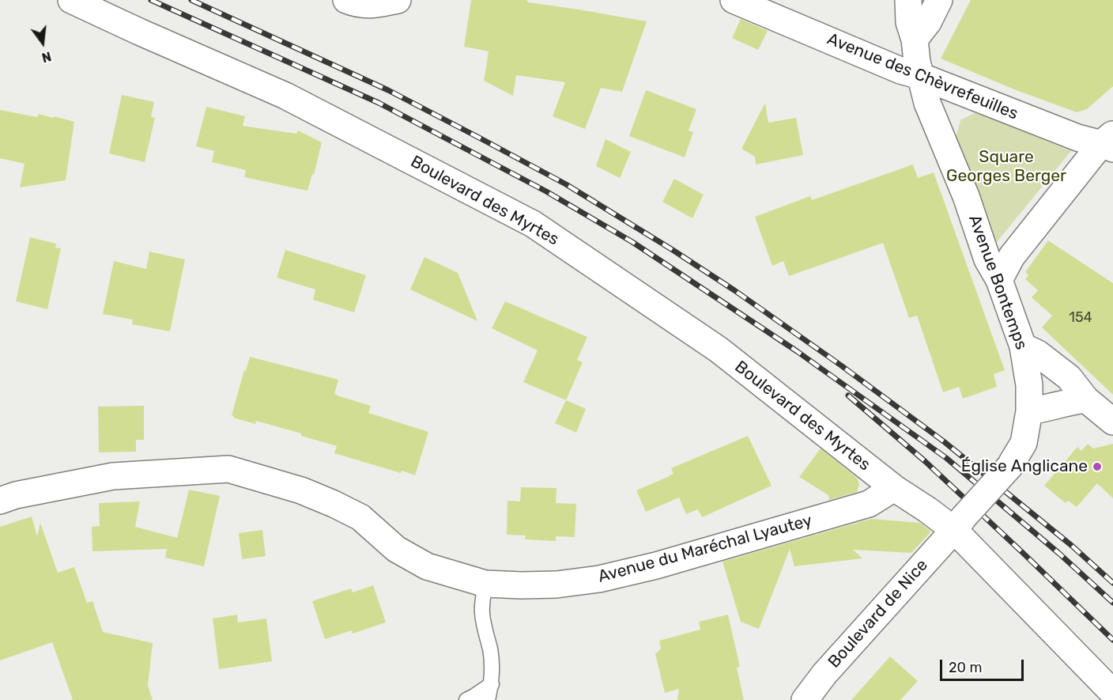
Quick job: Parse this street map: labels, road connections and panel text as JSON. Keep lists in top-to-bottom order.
{
  "streets": {
    "street": [
      "Avenue des Chèvrefeuilles",
      "Boulevard des Myrtes",
      "Avenue Bontemps",
      "Avenue du Maréchal Lyautey",
      "Boulevard de Nice"
    ]
  },
  "crossings": [
    ["Avenue des Chèvrefeuilles", "Avenue Bontemps"],
    ["Boulevard des Myrtes", "Avenue Bontemps"],
    ["Boulevard des Myrtes", "Avenue du Maréchal Lyautey"],
    ["Boulevard des Myrtes", "Boulevard de Nice"],
    ["Avenue Bontemps", "Boulevard de Nice"]
  ],
  "parks": ["Square Georges Berger"],
  "places": ["Église Anglicane"],
  "house_numbers": ["154"],
  "scale_bar": "20 m",
  "north": "bottom"
}
